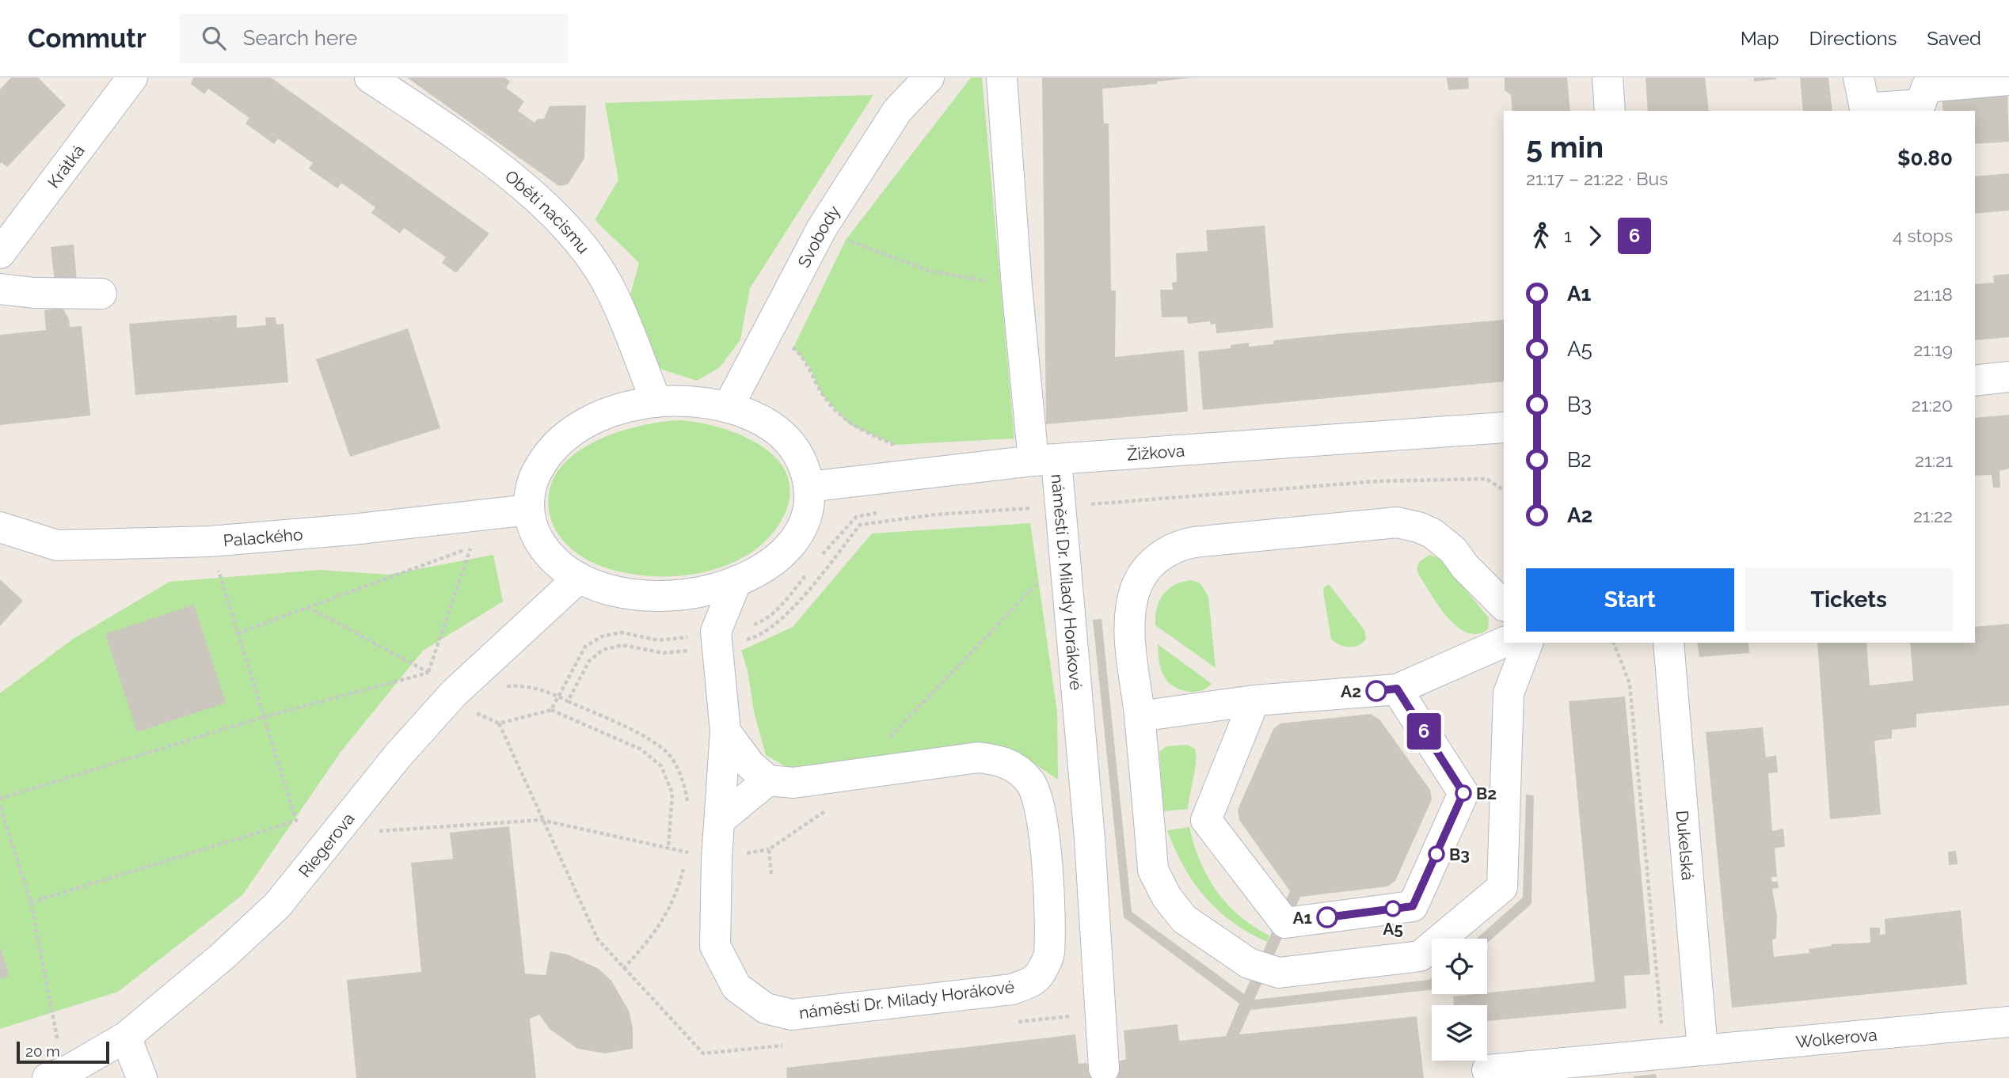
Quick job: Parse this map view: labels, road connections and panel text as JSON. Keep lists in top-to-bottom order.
{
  "streets": {
    "street": [
      "Krátká",
      "Obětí nacismu",
      "Svobody",
      "Žižkova",
      "Palackého",
      "náměstí Dr. Milady Horákové",
      "Riegerova",
      "Dukelská",
      "Wolkerova"
    ]
  },
  "crossings": [
    ["Žižkova", "náměstí Dr. Milady Horákové"],
    ["Dukelská", "Wolkerova"]
  ],
  "places": [
    "A2",
    "B2",
    "B3",
    "A5",
    "A1"
  ],
  "lines": ["bus line 6"],
  "scale_bar": "20 m",
  "page": {
    "header": "Commutr",
    "search": "Search here",
    "nav": ["Map", "Directions", "Saved"],
    "on_map": "6",
    "heading": ["5 min", "21:17 – 21:22 · Bus", "$0.80"],
    "legs": ["1", "6", "4 stops"],
    "list": [
      {
        "name": "A1",
        "value": "21:18"
      },
      {
        "name": "A5",
        "value": "21:19"
      },
      {
        "name": "B3",
        "value": "21:20"
      },
      {
        "name": "B2",
        "value": "21:21"
      },
      {
        "name": "A2",
        "value": "21:22"
      }
    ],
    "buttons": ["Start", "Tickets"],
    "scale": "20 m"
  }
}
